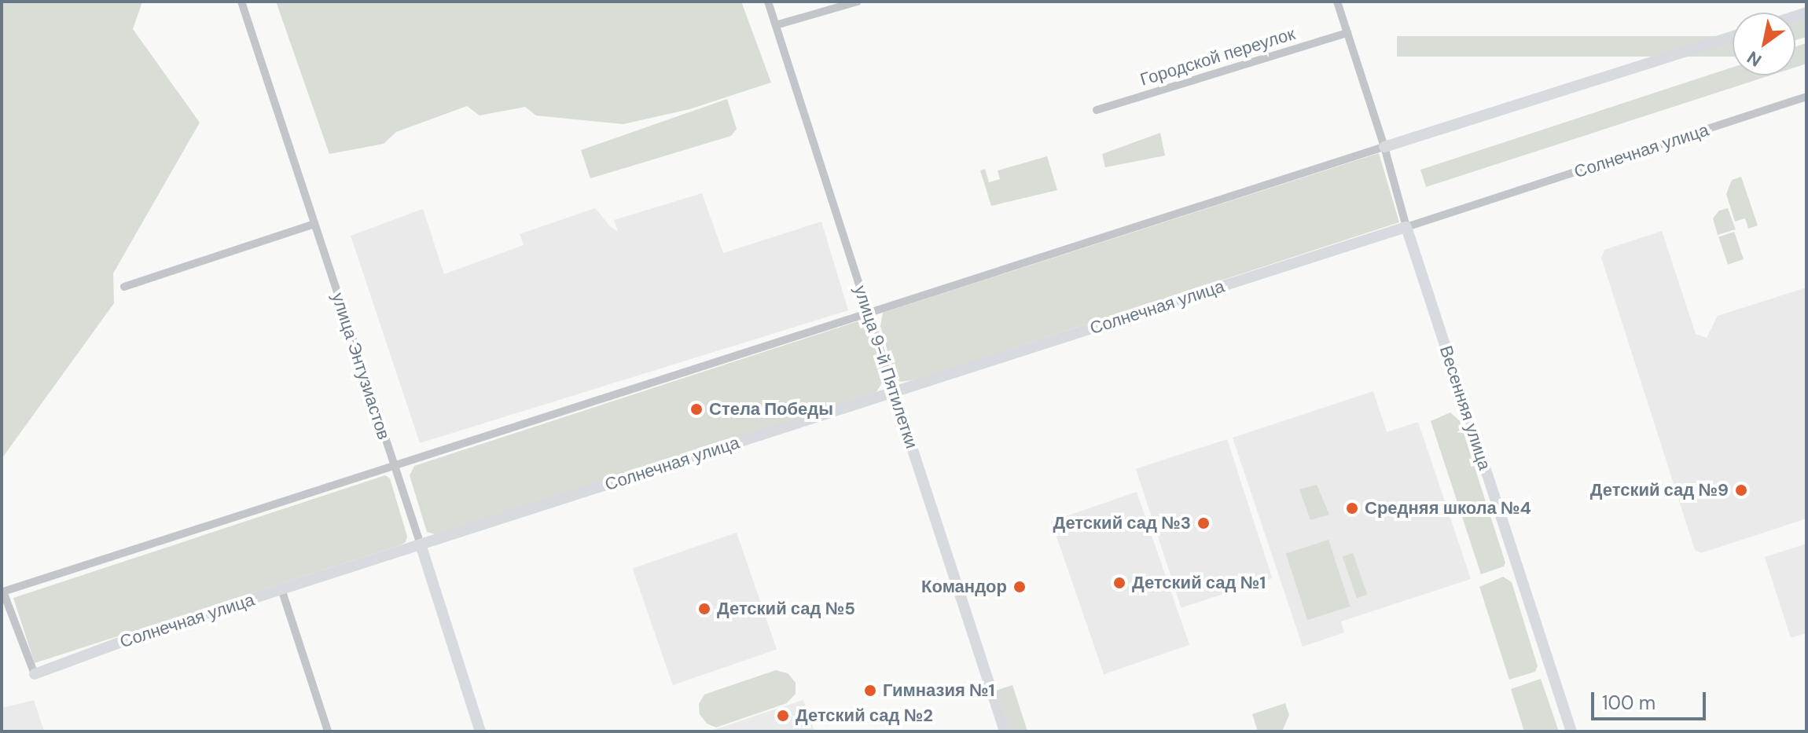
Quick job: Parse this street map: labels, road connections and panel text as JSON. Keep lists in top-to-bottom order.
{
  "streets": {
    "street": [
      "Городской переулок",
      "Солнечная улица",
      "улица Энтузиастов",
      "улица 9-й Пятилетки",
      "Весенняя улица"
    ]
  },
  "crossings": [
    ["Солнечная улица", "улица Энтузиастов"],
    ["Солнечная улица", "улица 9-й Пятилетки"],
    ["Солнечная улица", "Весенняя улица"]
  ],
  "places": [
    "Стела Победы",
    "Детский сад №9",
    "Средняя школа №4",
    "Детский сад №3",
    "Детский сад №1",
    "Командор",
    "Детский сад №5",
    "Гимназия №1",
    "Детский сад №2"
  ],
  "scale_bar": "100 m",
  "north": "bottom left"
}
